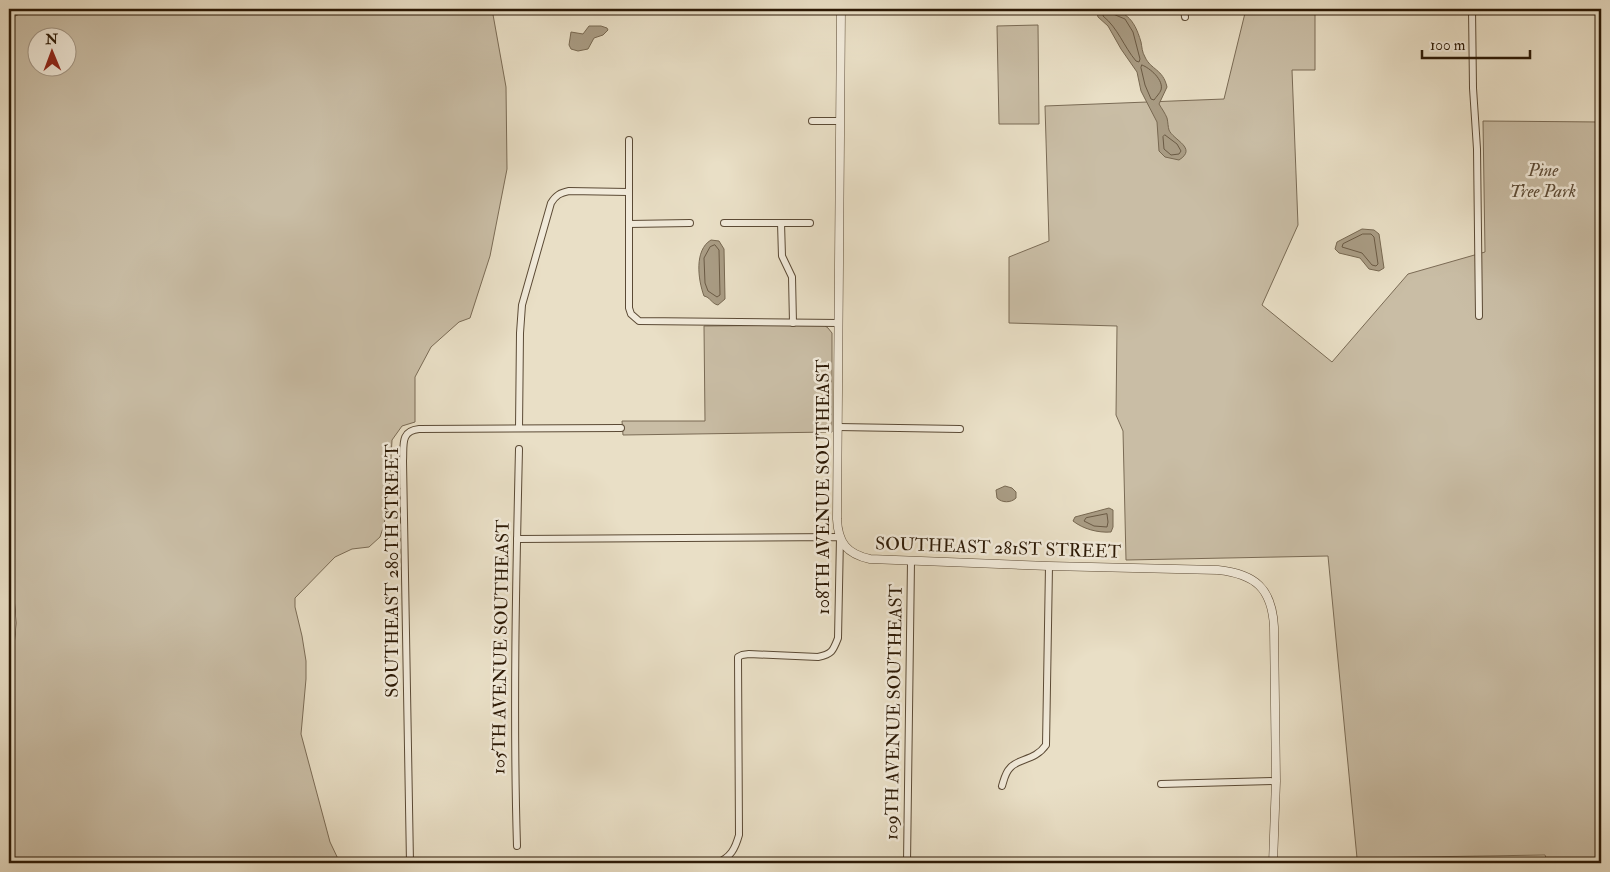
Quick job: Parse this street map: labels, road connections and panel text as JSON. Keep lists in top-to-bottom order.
{
  "streets": {
    "street": [
      "108TH AVENUE SOUTHEAST",
      "SOUTHEAST 281ST STREET",
      "SOUTHEAST 280TH STREET",
      "105TH AVENUE SOUTHEAST",
      "109TH AVENUE SOUTHEAST"
    ]
  },
  "crossings": [
    ["108TH AVENUE SOUTHEAST", "SOUTHEAST 281ST STREET"],
    ["SOUTHEAST 281ST STREET", "109TH AVENUE SOUTHEAST"]
  ],
  "parks": ["Pine Tree Park"],
  "scale_bar": "100 m",
  "north": "top"
}
